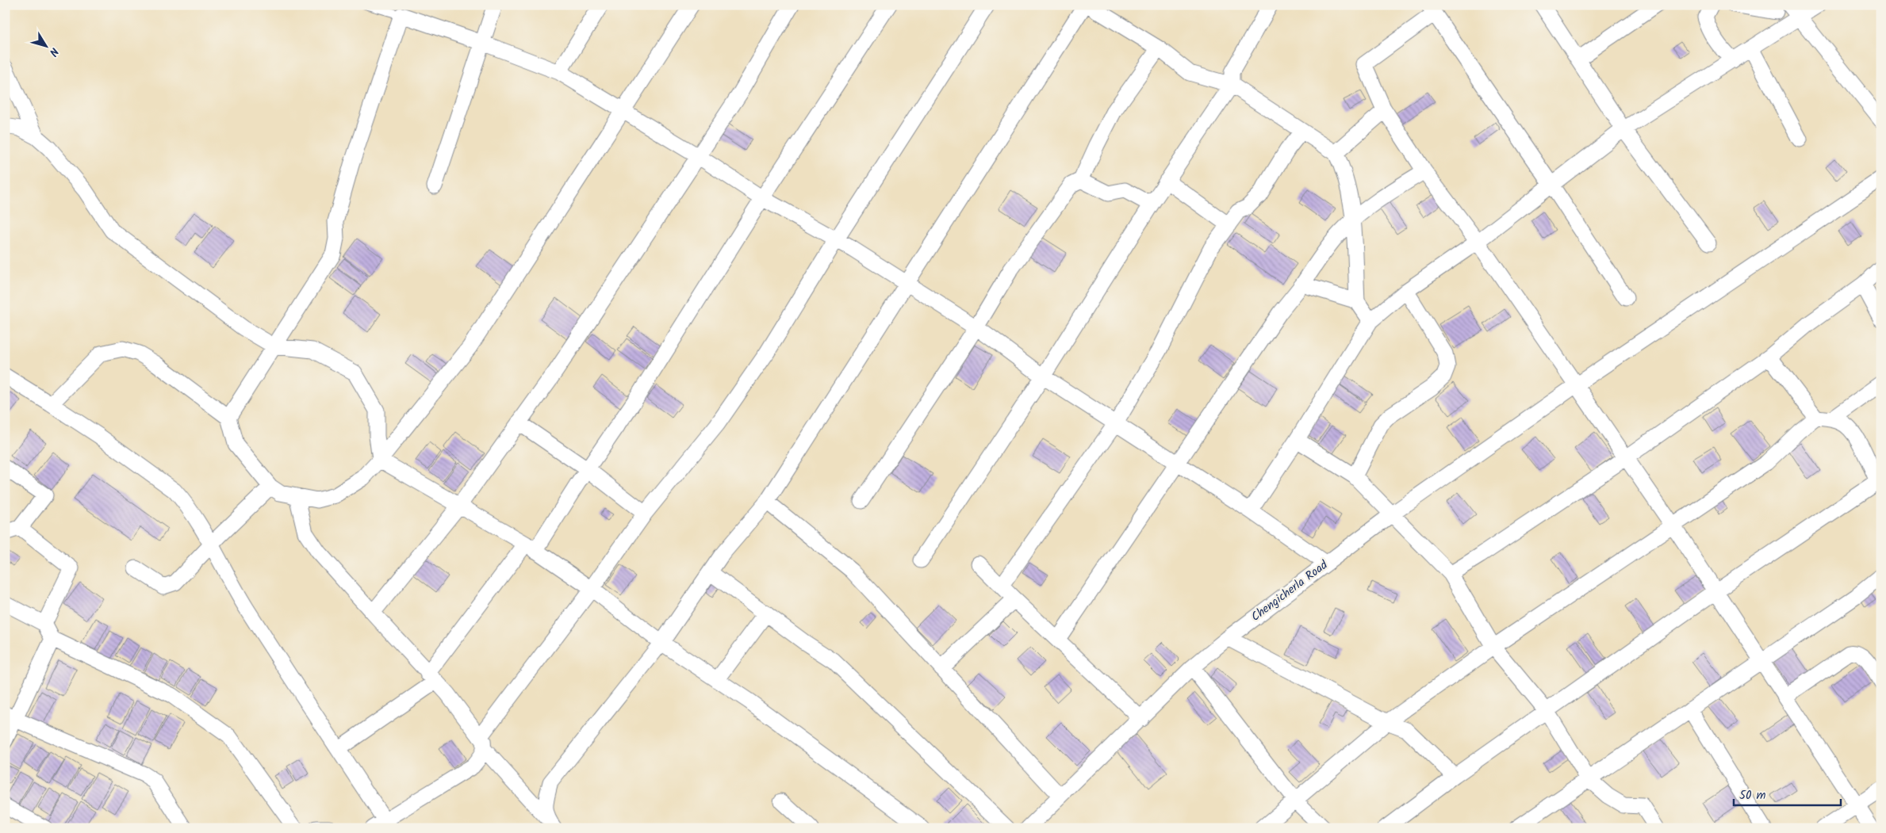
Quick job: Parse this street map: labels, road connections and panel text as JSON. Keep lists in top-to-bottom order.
{
  "streets": {
    "street": ["Chengicherla Road"]
  },
  "scale_bar": "50 m",
  "north": "bottom right"
}
